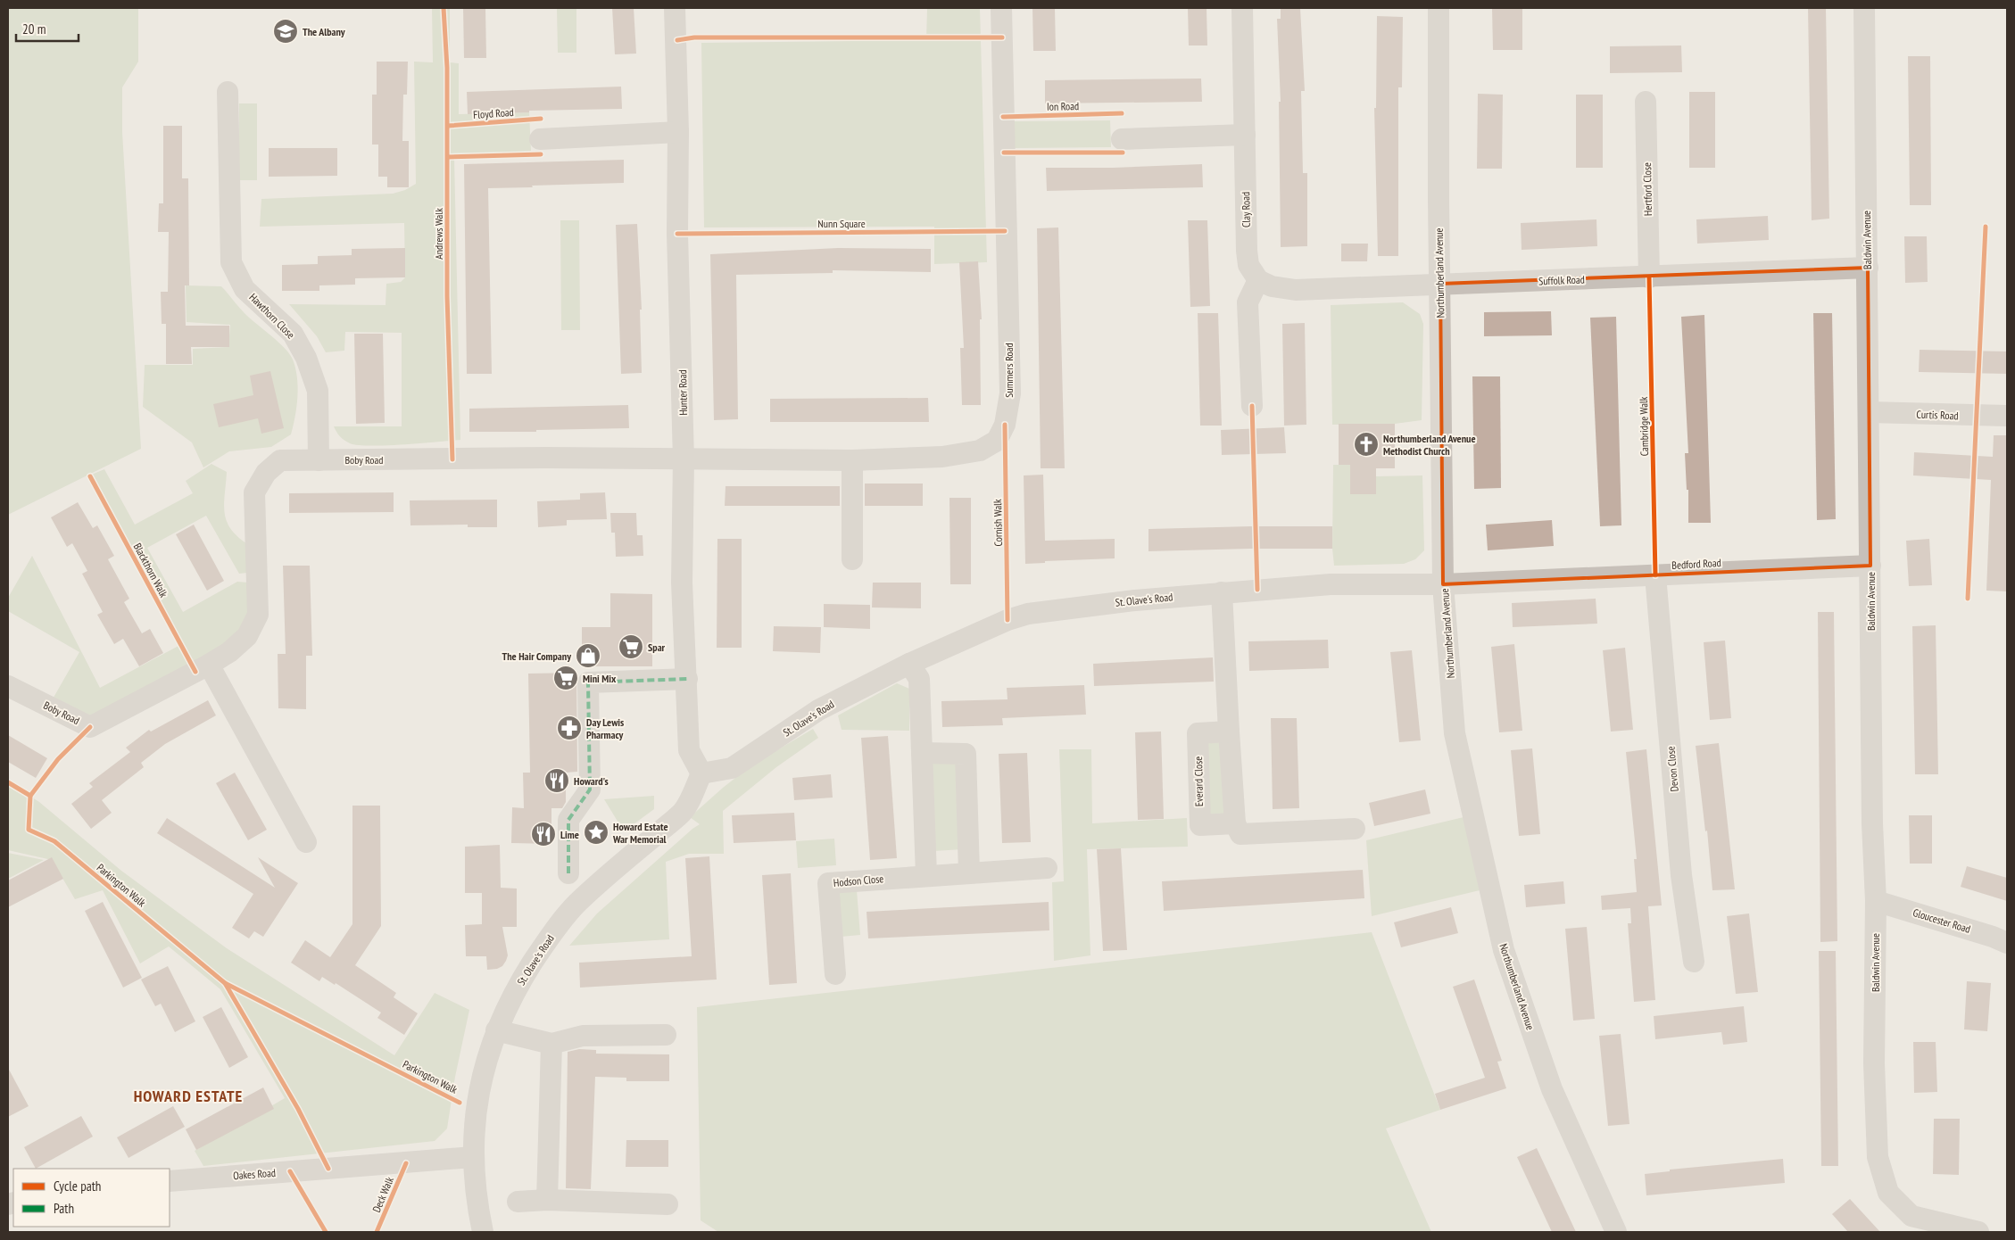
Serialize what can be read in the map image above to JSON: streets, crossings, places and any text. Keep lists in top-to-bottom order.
{
  "streets": {
    "street": [
      "Hertford Close",
      "Clay Road",
      "Baldwin Avenue",
      "Northumberland Avenue",
      "Suffolk Road",
      "Hawthorn Close",
      "Summers Road",
      "Hunter Road",
      "Curtis Road",
      "Boby Road",
      "Bedford Road",
      "St. Olave's Road",
      "Devon Close",
      "Everard Close",
      "Hodson Close",
      "Gloucester Road",
      "Oakes Road"
    ],
    "cycle path": [
      "Ion Road",
      "Floyd Road",
      "Nunn Square",
      "Andrews Walk",
      "Cambridge Walk",
      "Cornish Walk",
      "Blackthorn Walk",
      "Parkington Walk",
      "Deck Walk"
    ]
  },
  "crossings": [
    ["Hertford Close", "Suffolk Road"],
    ["Clay Road", "Suffolk Road"],
    ["Baldwin Avenue", "Suffolk Road"],
    ["Baldwin Avenue", "Curtis Road"],
    ["Baldwin Avenue", "Bedford Road"],
    ["Baldwin Avenue", "Gloucester Road"],
    ["Northumberland Avenue", "Suffolk Road"],
    ["Northumberland Avenue", "Bedford Road"],
    ["Northumberland Avenue", "St. Olave's Road"],
    ["Hawthorn Close", "Boby Road"],
    ["Summers Road", "Hunter Road"],
    ["Summers Road", "Boby Road"],
    ["Hunter Road", "Boby Road"],
    ["Hunter Road", "St. Olave's Road"],
    ["Bedford Road", "St. Olave's Road"],
    ["Bedford Road", "Devon Close"],
    ["St. Olave's Road", "Oakes Road"]
  ],
  "districts": ["HOWARD ESTATE"],
  "places": {
    "school or university": ["The Albany"],
    "church": ["Northumberland Avenue Methodist Church"],
    "supermarket": ["Spar", "Mini Mix"],
    "shop": ["The Hair Company"],
    "pharmacy": ["Day Lewis Pharmacy"],
    "restaurant": ["Howard's", "Lime"],
    "place": ["Howard Estate War Memorial"]
  },
  "legend": ["Cycle path", "Path"],
  "scale_bar": "20 m"
}
